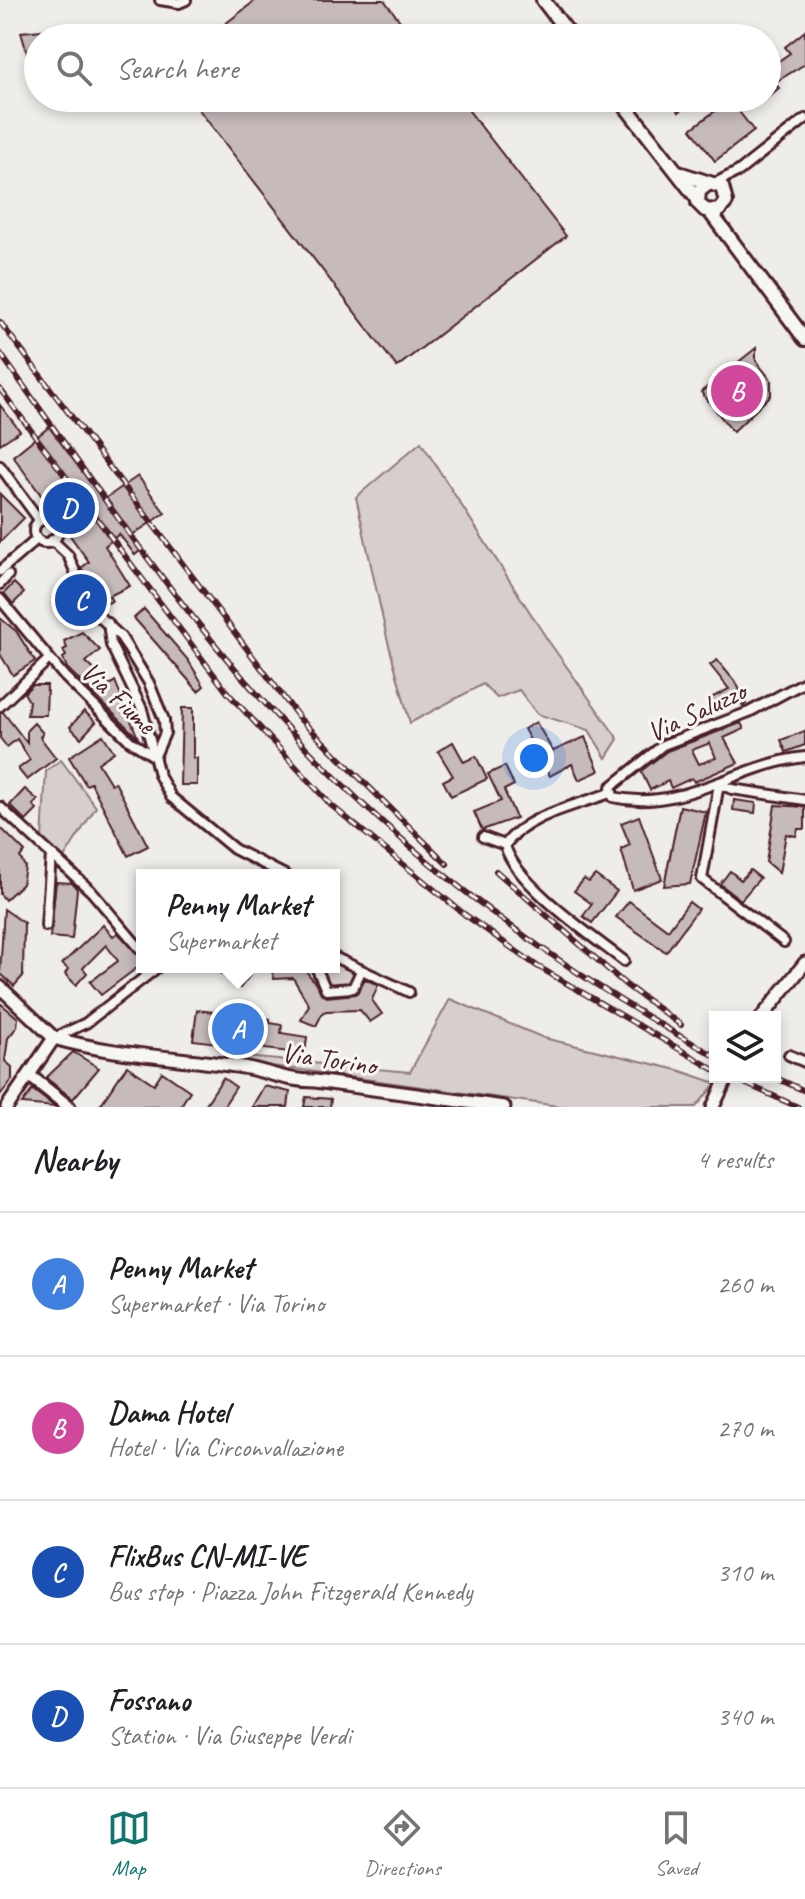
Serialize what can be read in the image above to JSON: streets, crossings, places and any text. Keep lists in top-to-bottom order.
{
  "streets": {
    "street": ["Via Fiume", "Via Saluzzo", "Via Torino"]
  },
  "page": {
    "search": "Search here",
    "pins": [
      "B",
      "D",
      "C",
      "A"
    ],
    "popup": ["Penny Market", "Supermarket"],
    "heading": ["Nearby", "4 results"],
    "list": [
      {
        "mark": "A",
        "name": "Penny Market",
        "note": "Supermarket · Via Torino",
        "value": "260 m"
      },
      {
        "mark": "B",
        "name": "Dama Hotel",
        "note": "Hotel · Via Circonvallazione",
        "value": "270 m"
      },
      {
        "mark": "C",
        "name": "FlixBus CN-MI-VE",
        "note": "Bus stop · Piazza John Fitzgerald Kennedy",
        "value": "310 m"
      },
      {
        "mark": "D",
        "name": "Fossano",
        "note": "Station · Via Giuseppe Verdi",
        "value": "340 m"
      }
    ],
    "nav": ["Map", "Directions", "Saved"]
  }
}
